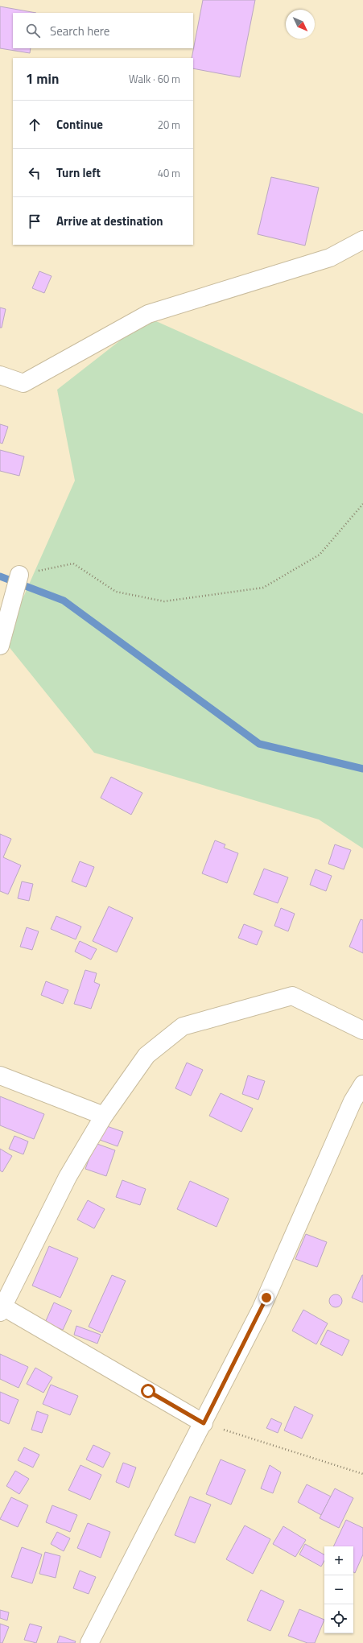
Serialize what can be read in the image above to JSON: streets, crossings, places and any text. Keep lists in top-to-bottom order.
{
  "north": "bottom right",
  "page": {
    "search": "Search here",
    "heading": ["1 min", "Walk · 60 m"],
    "list": [
      ["Continue", "20 m"],
      ["Turn left", "40 m"],
      "Arrive at destination"
    ],
    "map_buttons": ["+", "−"]
  }
}
